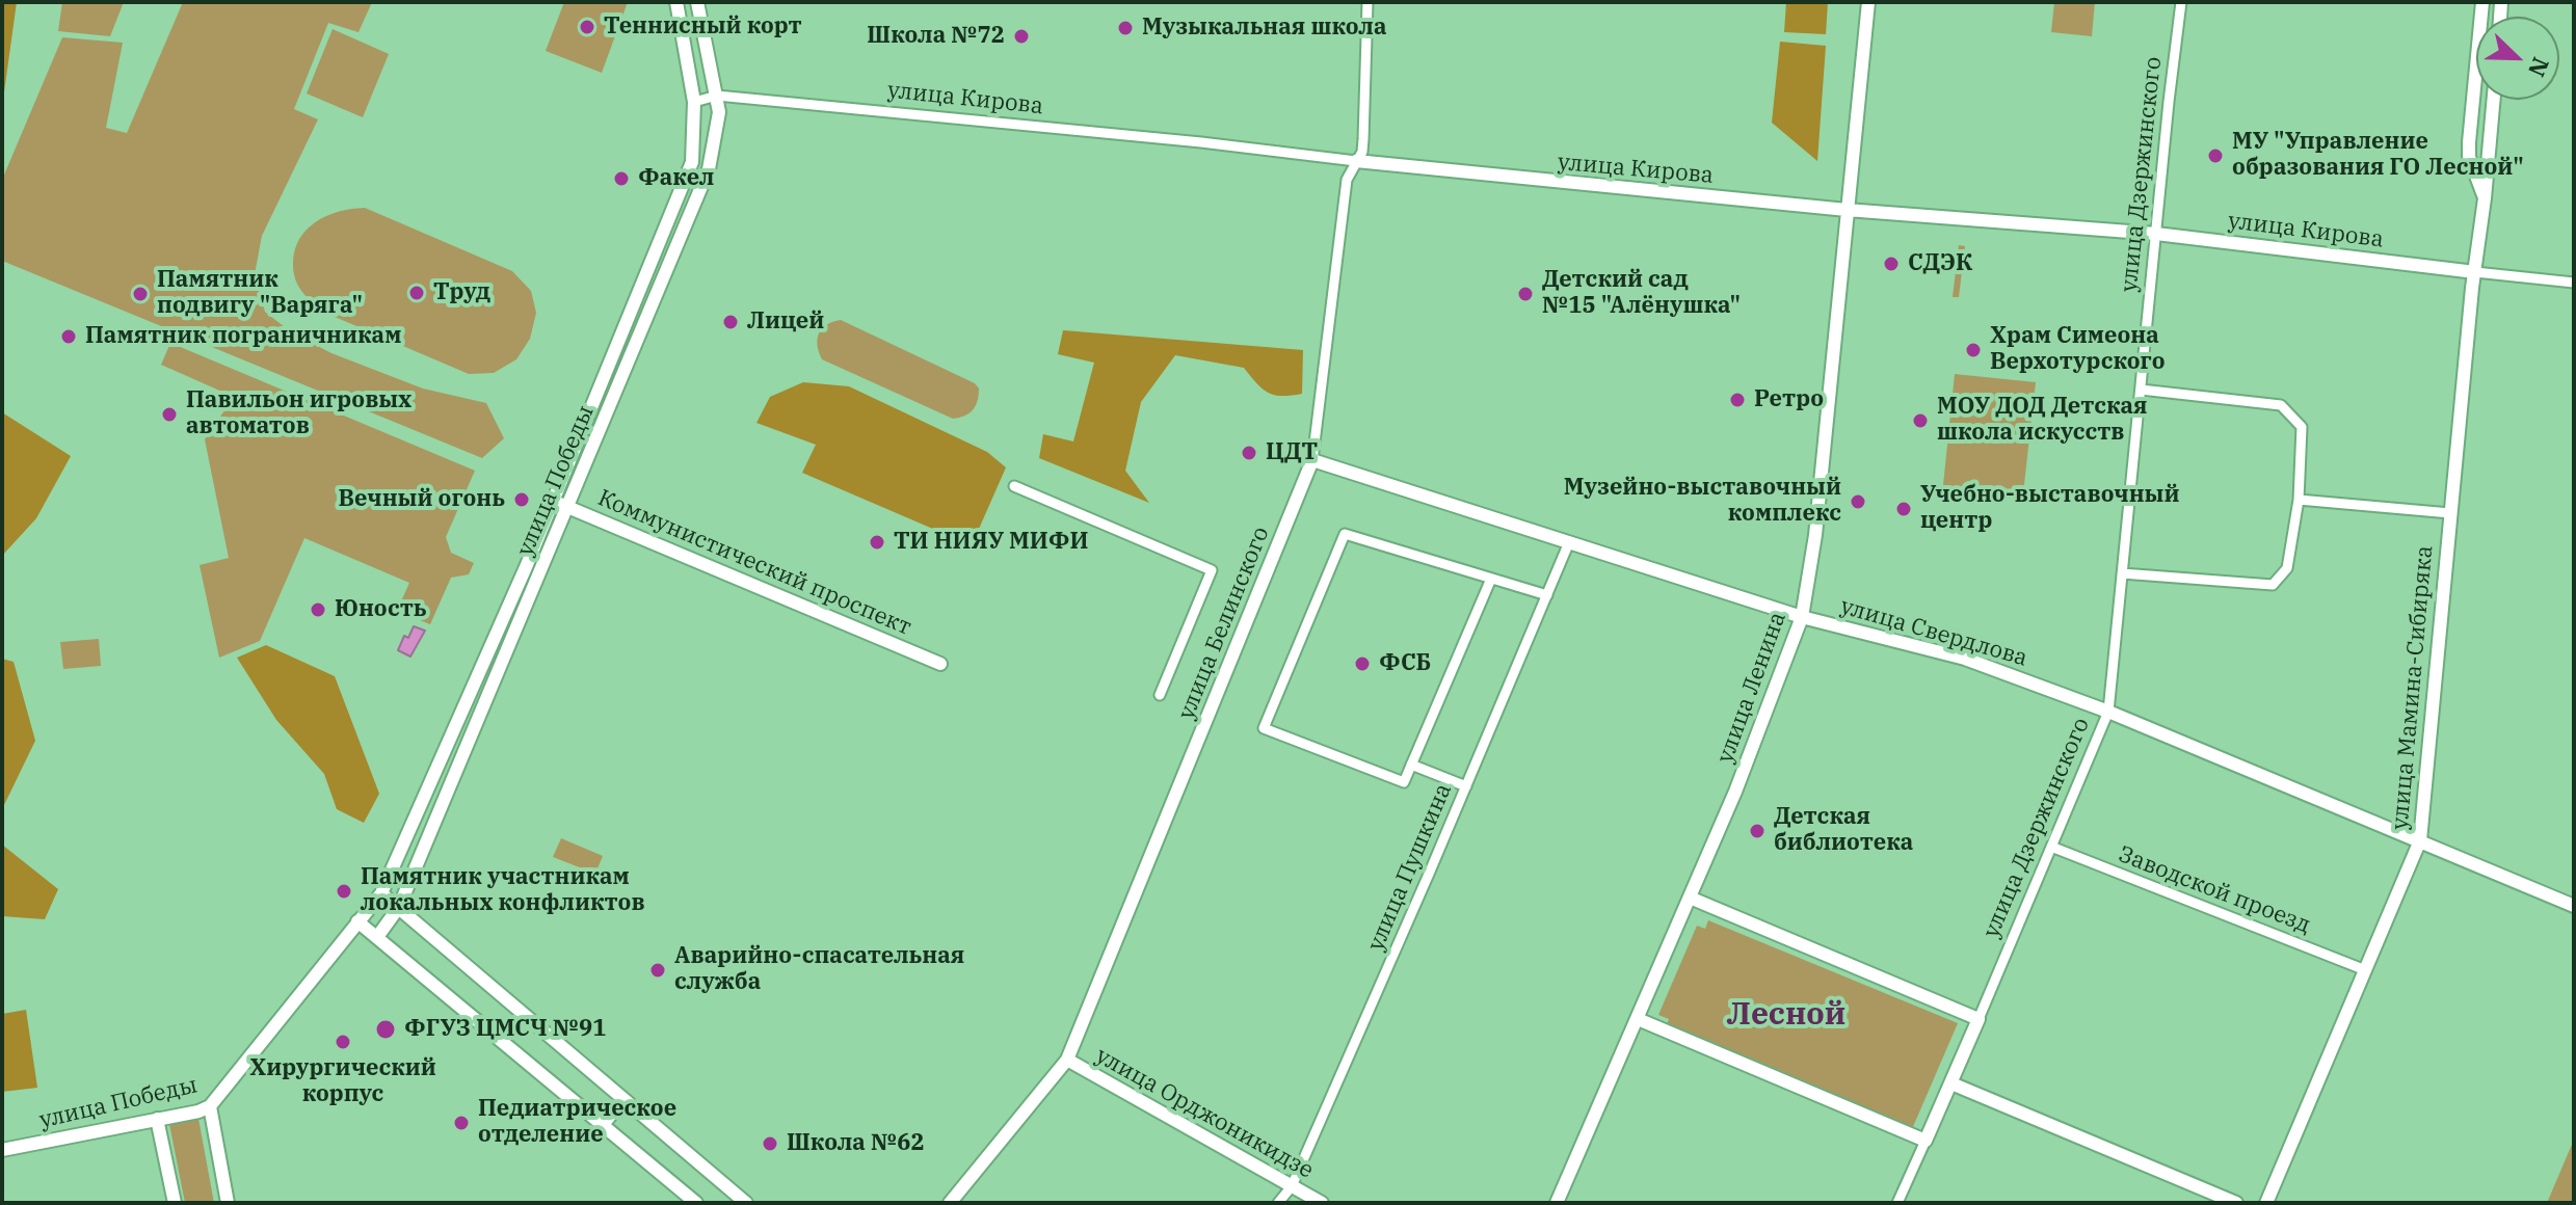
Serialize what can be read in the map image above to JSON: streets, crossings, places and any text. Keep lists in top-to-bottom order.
{
  "streets": {
    "street": [
      "улица Кирова",
      "улица Дзержинского",
      "улица Победы",
      "Коммунистический проспект",
      "улица Белинского",
      "улица Свердлова",
      "улица Ленина",
      "улица Мамина-Сибиряка",
      "улица Пушкина",
      "Заводской проезд",
      "улица Орджоникидзе"
    ]
  },
  "crossings": [
    ["улица Кирова", "улица Дзержинского"],
    ["улица Кирова", "улица Победы"],
    ["улица Кирова", "улица Белинского"],
    ["улица Кирова", "улица Ленина"],
    ["улица Кирова", "улица Мамина-Сибиряка"],
    ["улица Дзержинского", "улица Свердлова"],
    ["улица Дзержинского", "Заводской проезд"],
    ["улица Победы", "Коммунистический проспект"],
    ["улица Белинского", "улица Свердлова"],
    ["улица Белинского", "улица Орджоникидзе"],
    ["улица Свердлова", "улица Ленина"],
    ["улица Свердлова", "улица Мамина-Сибиряка"],
    ["улица Свердлова", "улица Пушкина"],
    ["улица Мамина-Сибиряка", "Заводской проезд"],
    ["улица Пушкина", "улица Орджоникидзе"]
  ],
  "districts": ["Лесной"],
  "places": [
    "Теннисный корт",
    "Музыкальная школа",
    "Школа №72",
    "МУ \"Управление образования ГО Лесной\"",
    "Факел",
    "СДЭК",
    "Труд",
    "Памятник подвигу \"Варяга\"",
    "Детский сад №15 \"Алёнушка\"",
    "Лицей",
    "Памятник пограничникам",
    "Храм Симеона Верхотурского",
    "Ретро",
    "Павильон игровых автоматов",
    "МОУ ДОД Детская школа искусств",
    "ЦДТ",
    "Вечный огонь",
    "Музейно-выставочный комплекс",
    "Учебно-выставочный центр",
    "ТИ НИЯУ МИФИ",
    "Юность",
    "ФСБ",
    "Детская библиотека",
    "Памятник участникам локальных конфликтов",
    "Аварийно-спасательная служба",
    "ФГУЗ ЦМСЧ №91",
    "Хирургический корпус",
    "Педиатрическое отделение",
    "Школа №62"
  ],
  "north": "bottom right"
}
